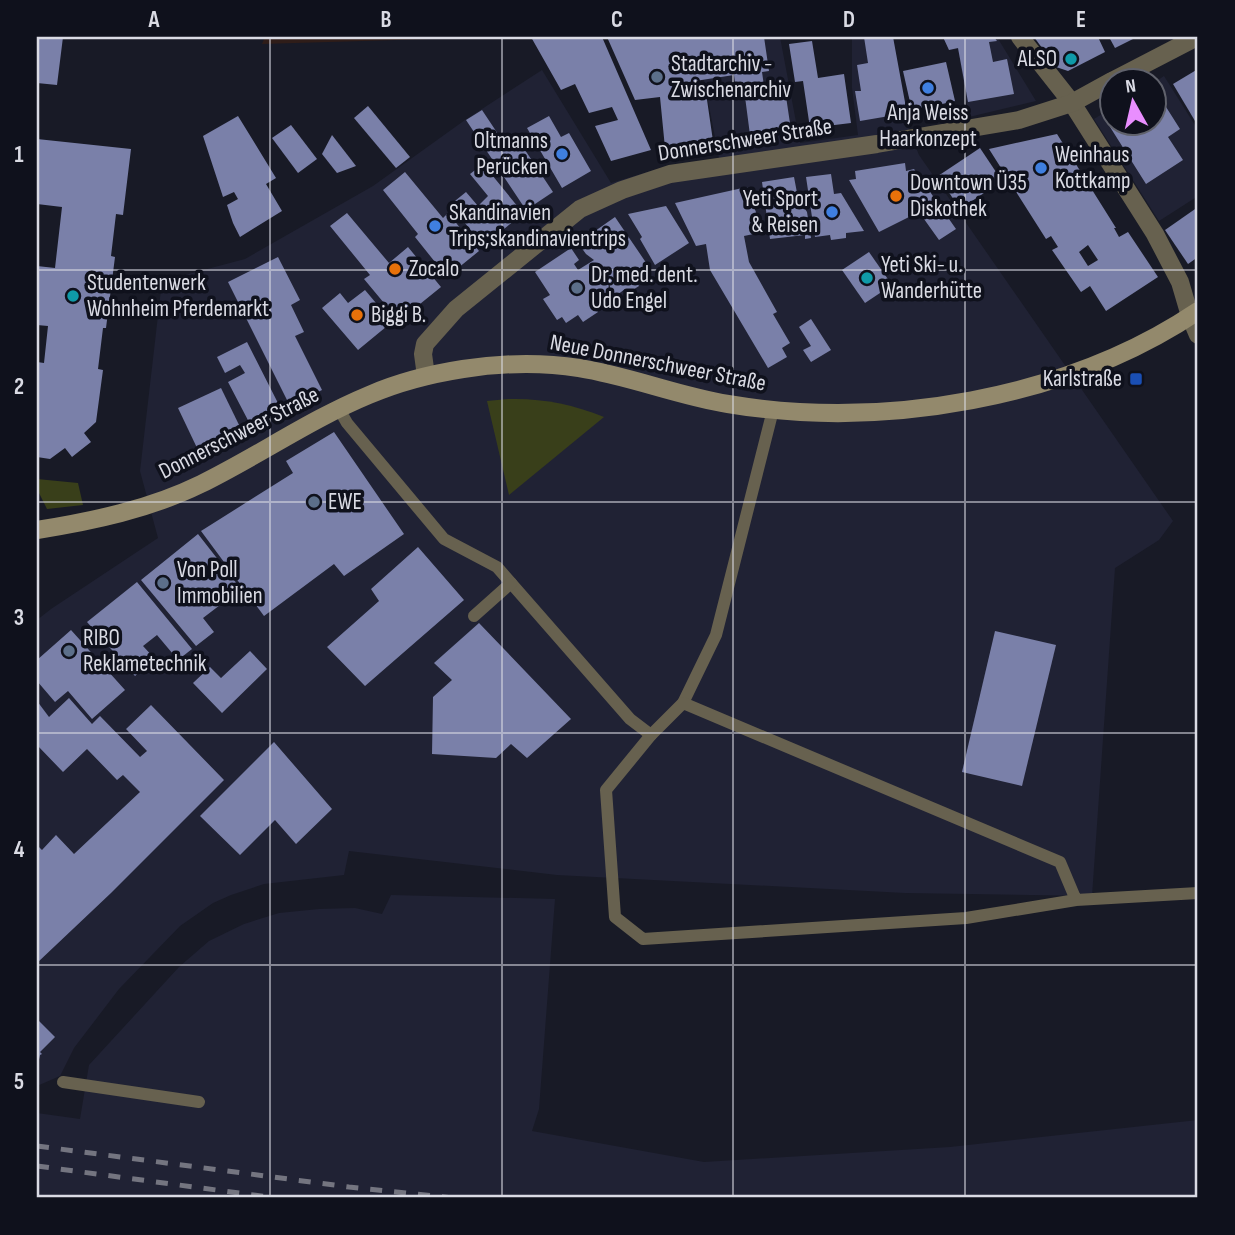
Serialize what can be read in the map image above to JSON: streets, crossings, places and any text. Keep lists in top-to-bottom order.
{
  "streets": {
    "main road": ["Donnerschweer Straße", "Neue Donnerschweer Straße"]
  },
  "crossings": [
    ["Donnerschweer Straße", "Neue Donnerschweer Straße"]
  ],
  "places": {
    "other": [
      "ALSO",
      "Stadtarchiv - Zwischenarchiv",
      "Anja Weiss Haarkonzept",
      "Oltmanns Perücken",
      "Weinhaus Kottkamp",
      "Downtown Ü35 Diskothek",
      "Yeti Sport & Reisen",
      "Skandinavien Trips;skandinavientrips",
      "Zocalo",
      "Yeti Ski- u. Wanderhütte",
      "Dr. med. dent. Udo Engel",
      "Studentenwerk Wohnheim Pferdemarkt",
      "Biggi B.",
      "EWE",
      "Von Poll Immobilien",
      "RIBO Reklametechnik"
    ],
    "transit": ["Karlstraße"]
  },
  "north": "top",
  "grid": {
    "columns": [
      "A",
      "B",
      "C",
      "D",
      "E"
    ],
    "rows": [
      "1",
      "2",
      "3",
      "4",
      "5"
    ]
  }
}
